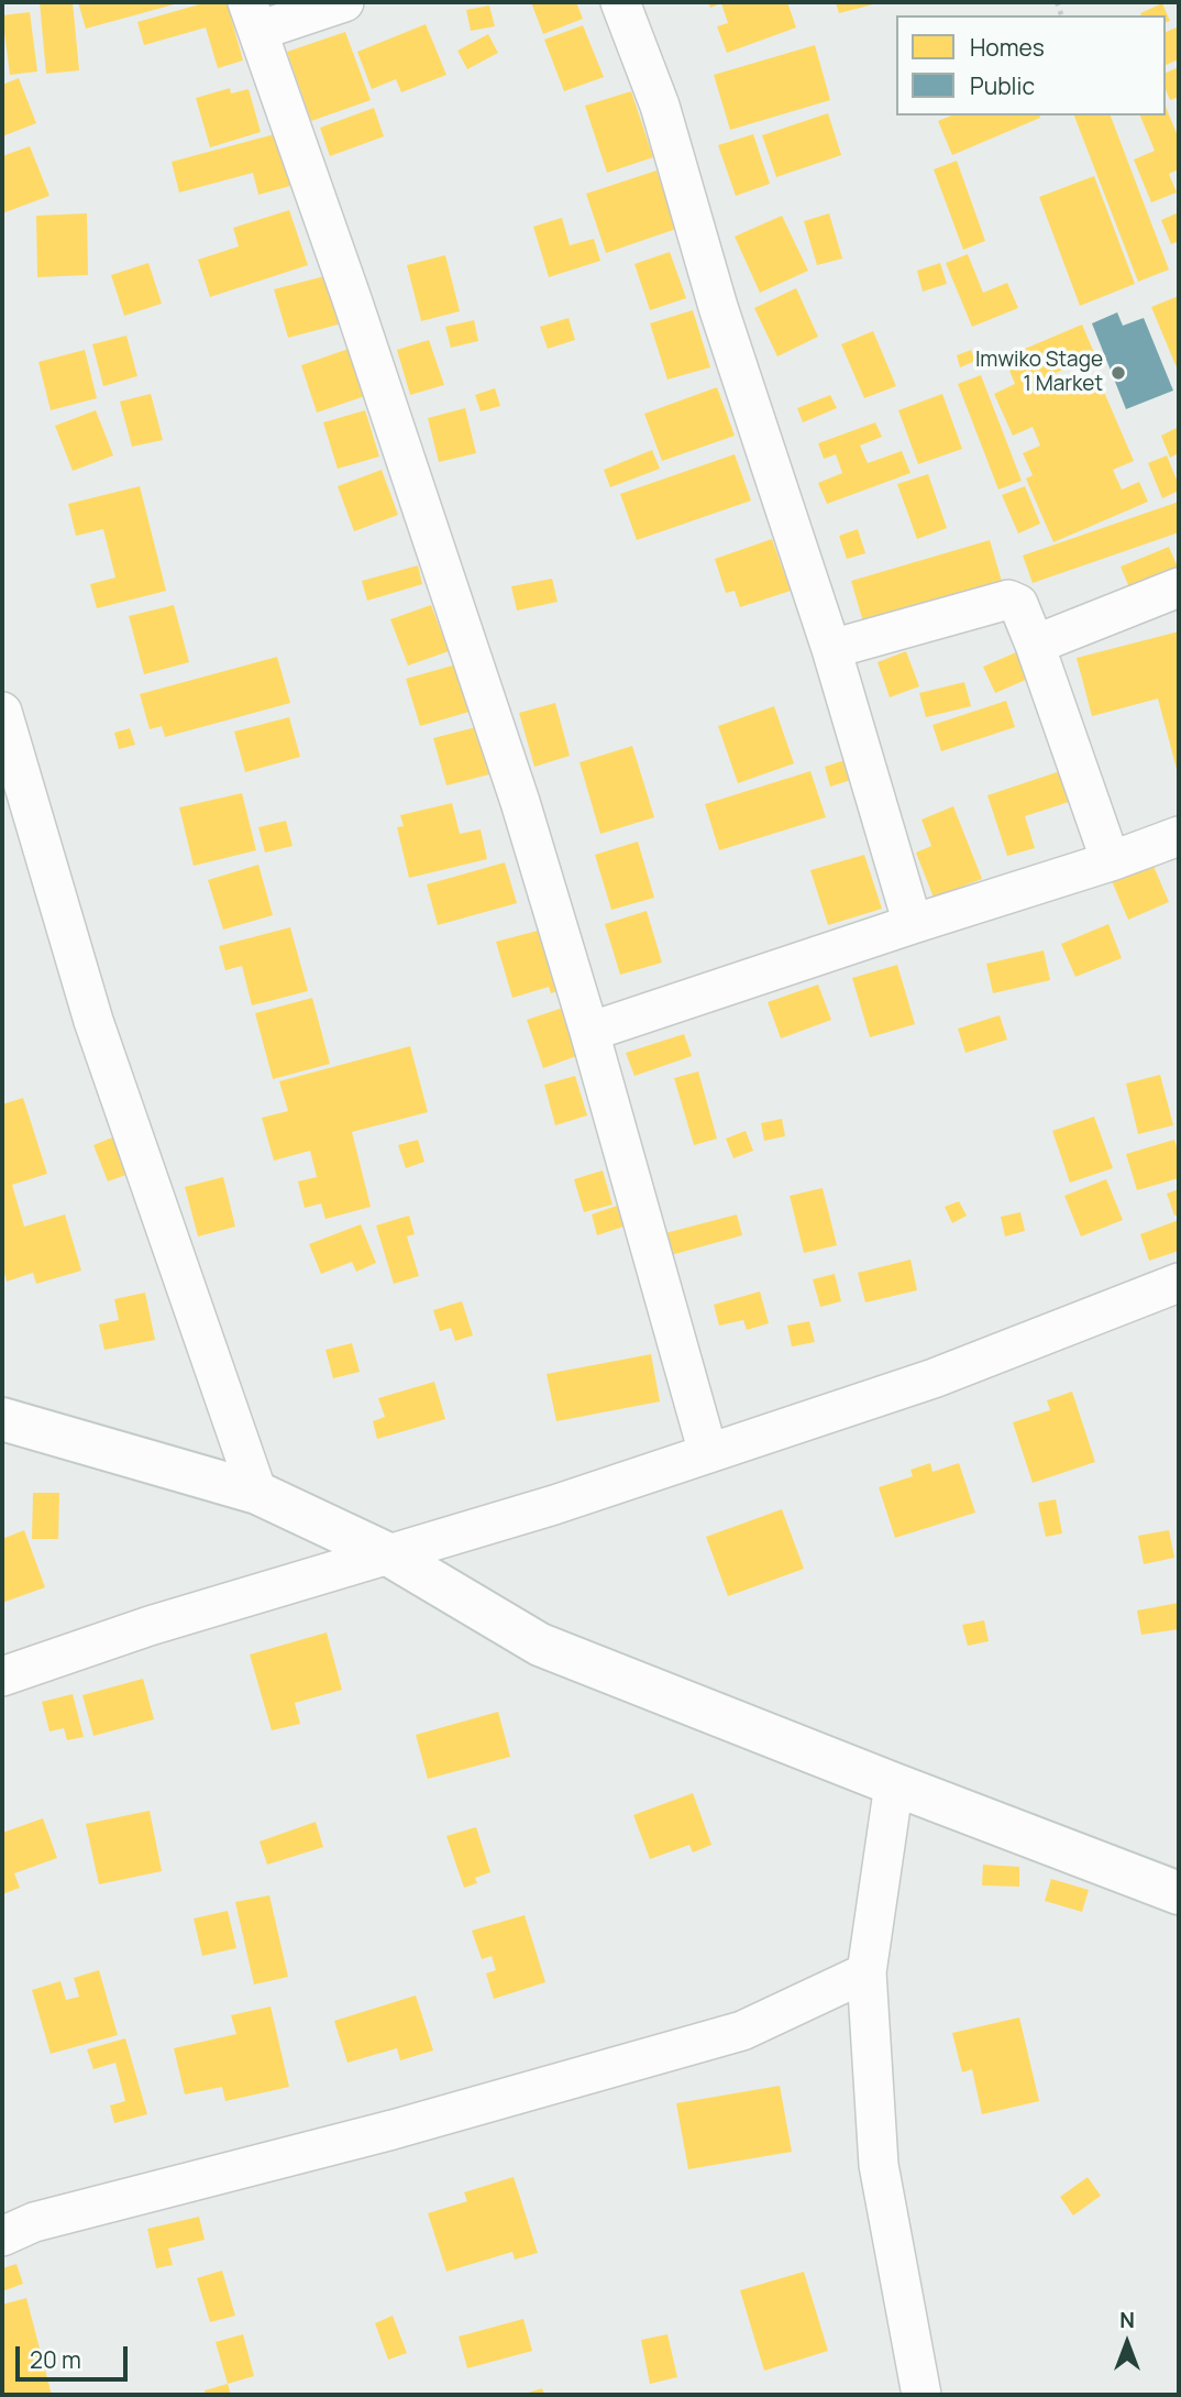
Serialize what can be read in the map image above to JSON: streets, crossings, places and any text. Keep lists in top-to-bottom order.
{
  "places": ["Imwiko Stage 1 Market"],
  "legend": ["Homes", "Public"],
  "scale_bar": "20 m",
  "north": "top"
}
